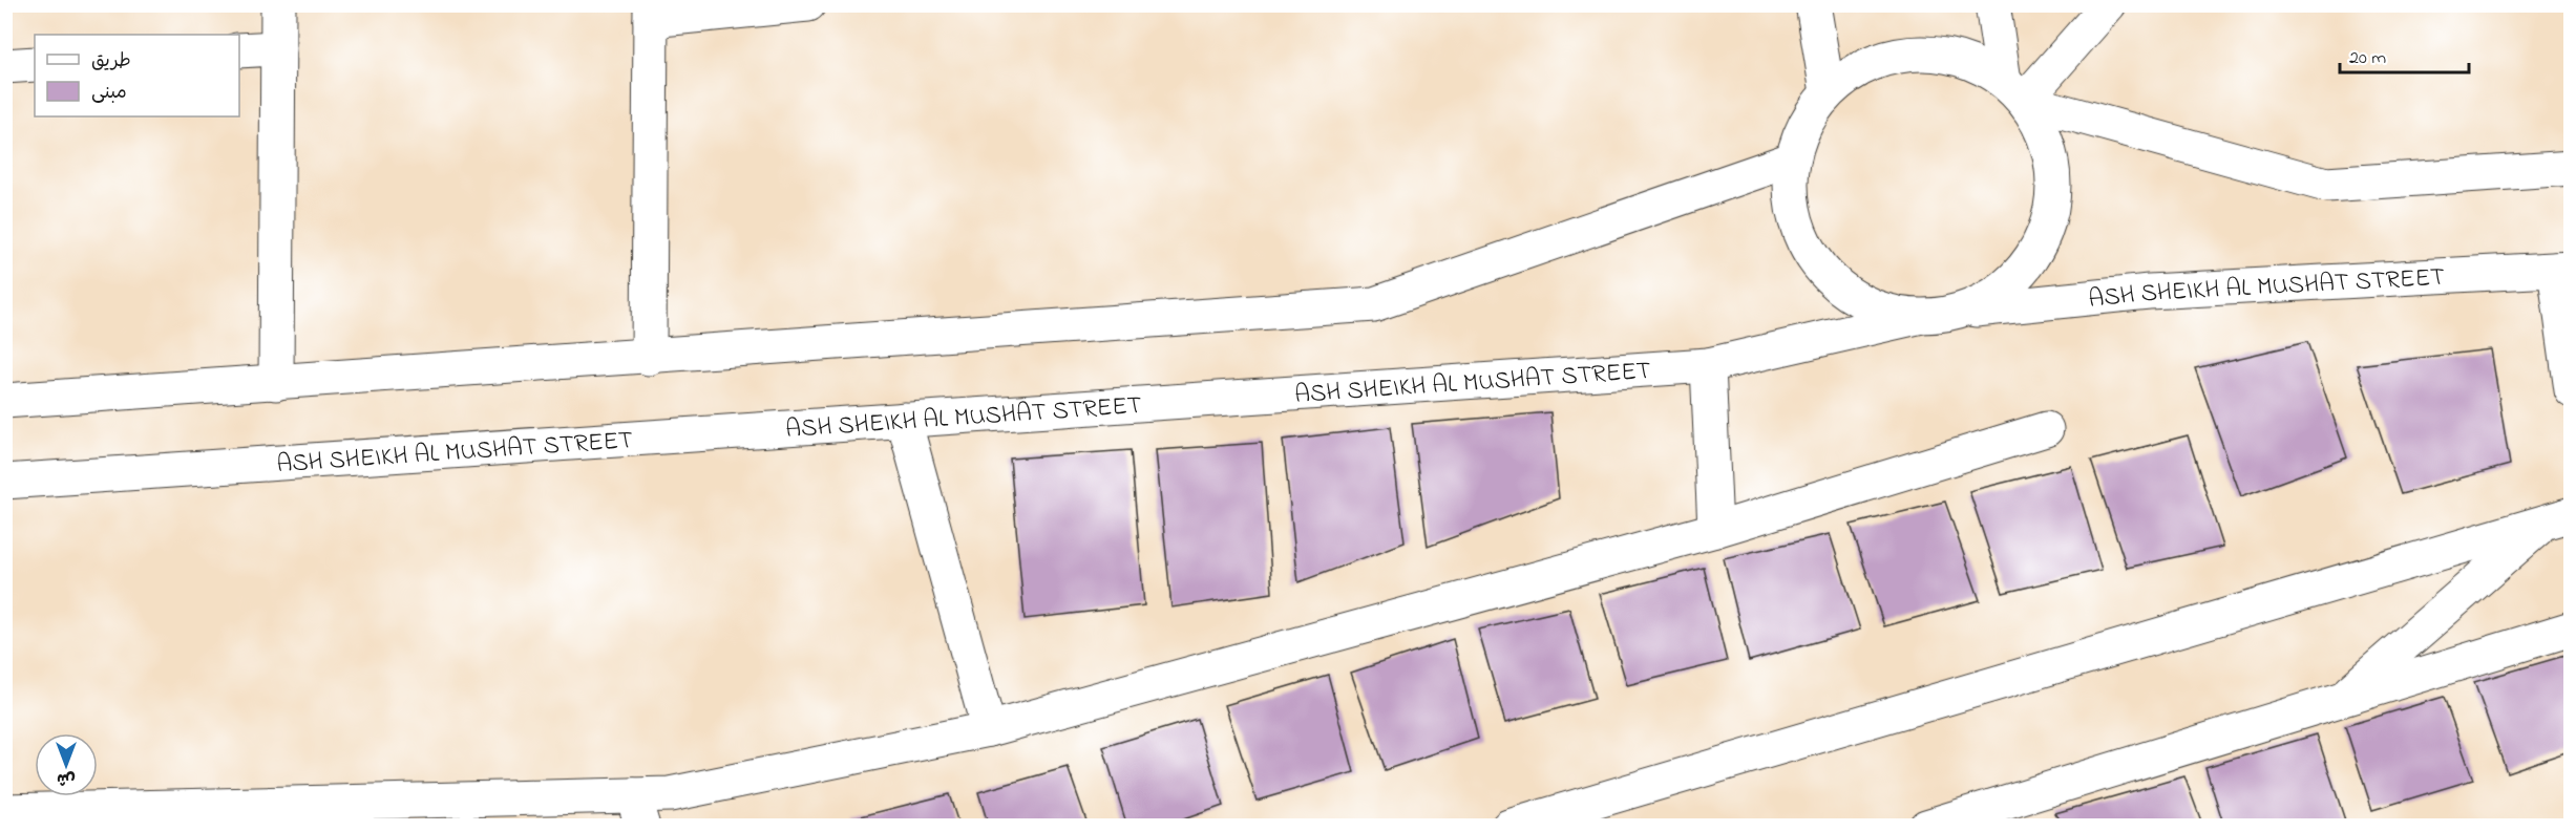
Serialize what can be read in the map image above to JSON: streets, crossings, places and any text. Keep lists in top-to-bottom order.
{
  "streets": {
    "street": ["ASH SHEIKH AL MUSHAT STREET"]
  },
  "legend": ["طريق", "مبنى"],
  "scale_bar": "20 m",
  "north": "bottom"
}
